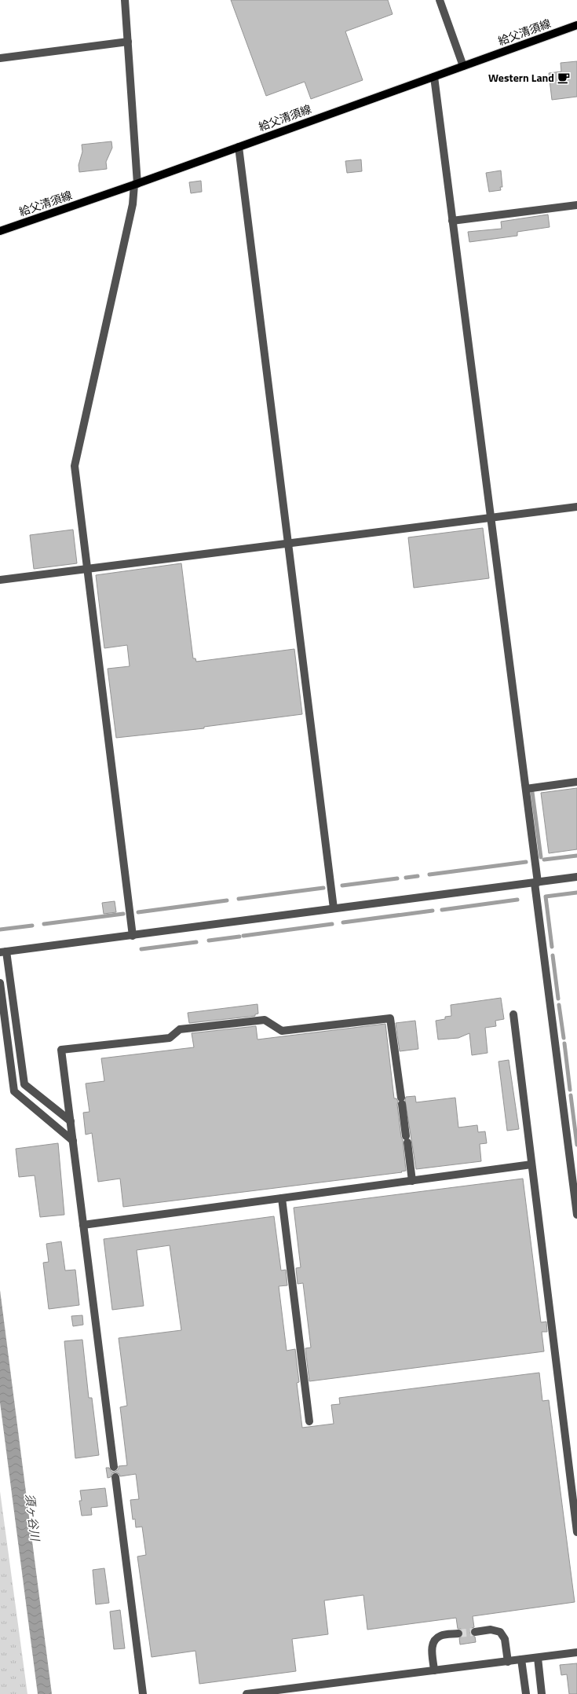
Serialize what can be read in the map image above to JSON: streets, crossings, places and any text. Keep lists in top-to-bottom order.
{
  "streets": {
    "main road": ["給父清須線"]
  },
  "water": ["須ヶ谷川"],
  "places": {
    "cafe": ["Western Land"]
  }
}
